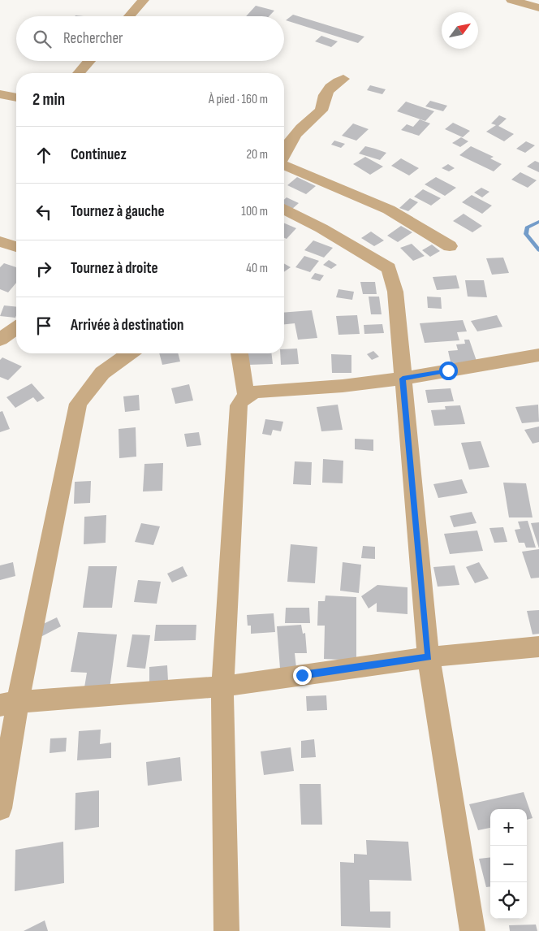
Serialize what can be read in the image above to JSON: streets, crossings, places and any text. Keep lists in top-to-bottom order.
{
  "north": "top right",
  "page": {
    "search": "Rechercher",
    "heading": ["2 min", "À pied · 160 m"],
    "list": [
      ["Continuez", "20 m"],
      ["Tournez à gauche", "100 m"],
      ["Tournez à droite", "40 m"],
      "Arrivée à destination"
    ],
    "map_buttons": ["+", "−"]
  }
}
